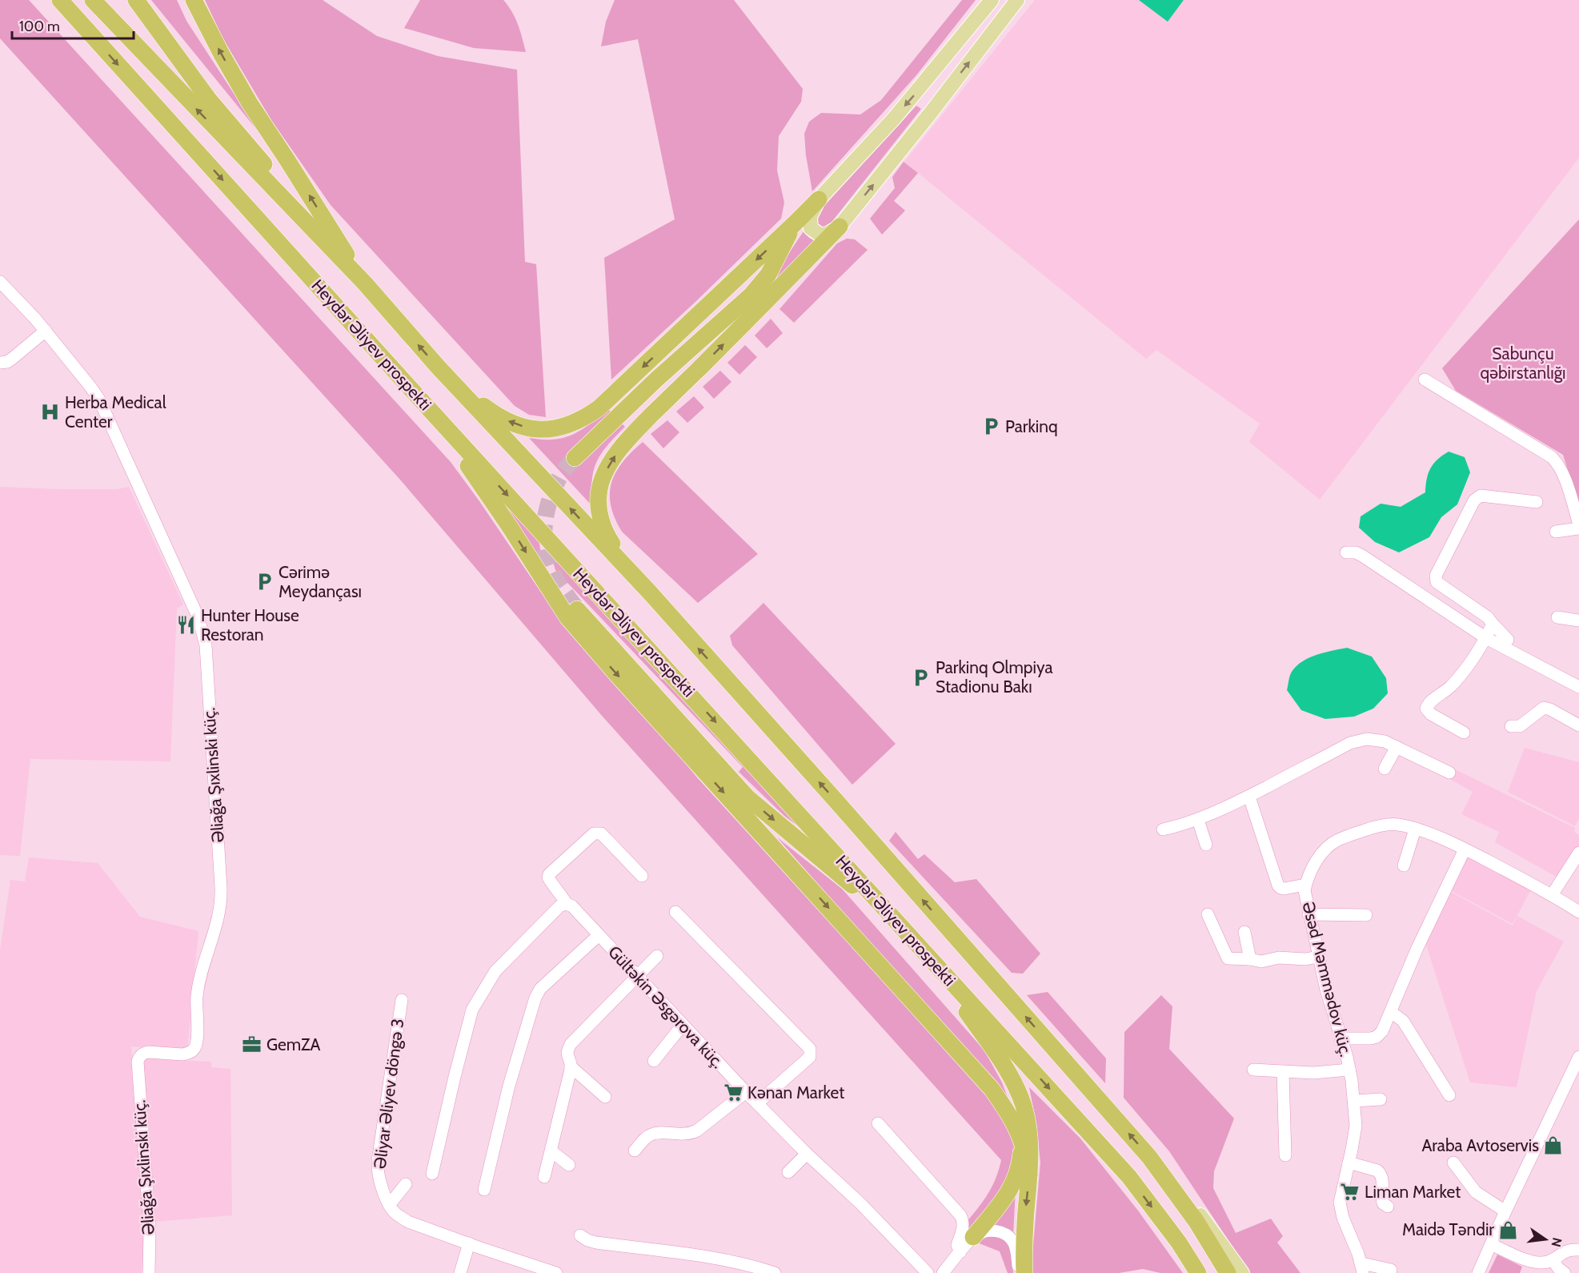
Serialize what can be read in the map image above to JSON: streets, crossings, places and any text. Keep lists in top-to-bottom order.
{
  "streets": {
    "highway": ["Heydər Əliyev prospekti"],
    "street": [
      "Əliağa Şıxlinski küç.",
      "Əsəd Məmmədov küç.",
      "Gültəkin Əsgərova küç.",
      "Əliyar Əliyev döngə 3"
    ]
  },
  "parks": ["Sabunçu qəbirstanlığı"],
  "places": {
    "hospital": ["Herba Medical Center"],
    "parking": ["Parkinq", "Cərimə Meydançası", "Parkinq Olmpiya Stadionu Bakı"],
    "restaurant": ["Hunter House Restoran"],
    "office": ["GemZA"],
    "supermarket": ["Kənan Market", "Liman Market"],
    "shop": ["Araba Avtoservis", "Maidə Təndir"]
  },
  "scale_bar": "100 m",
  "north": "right"
}
